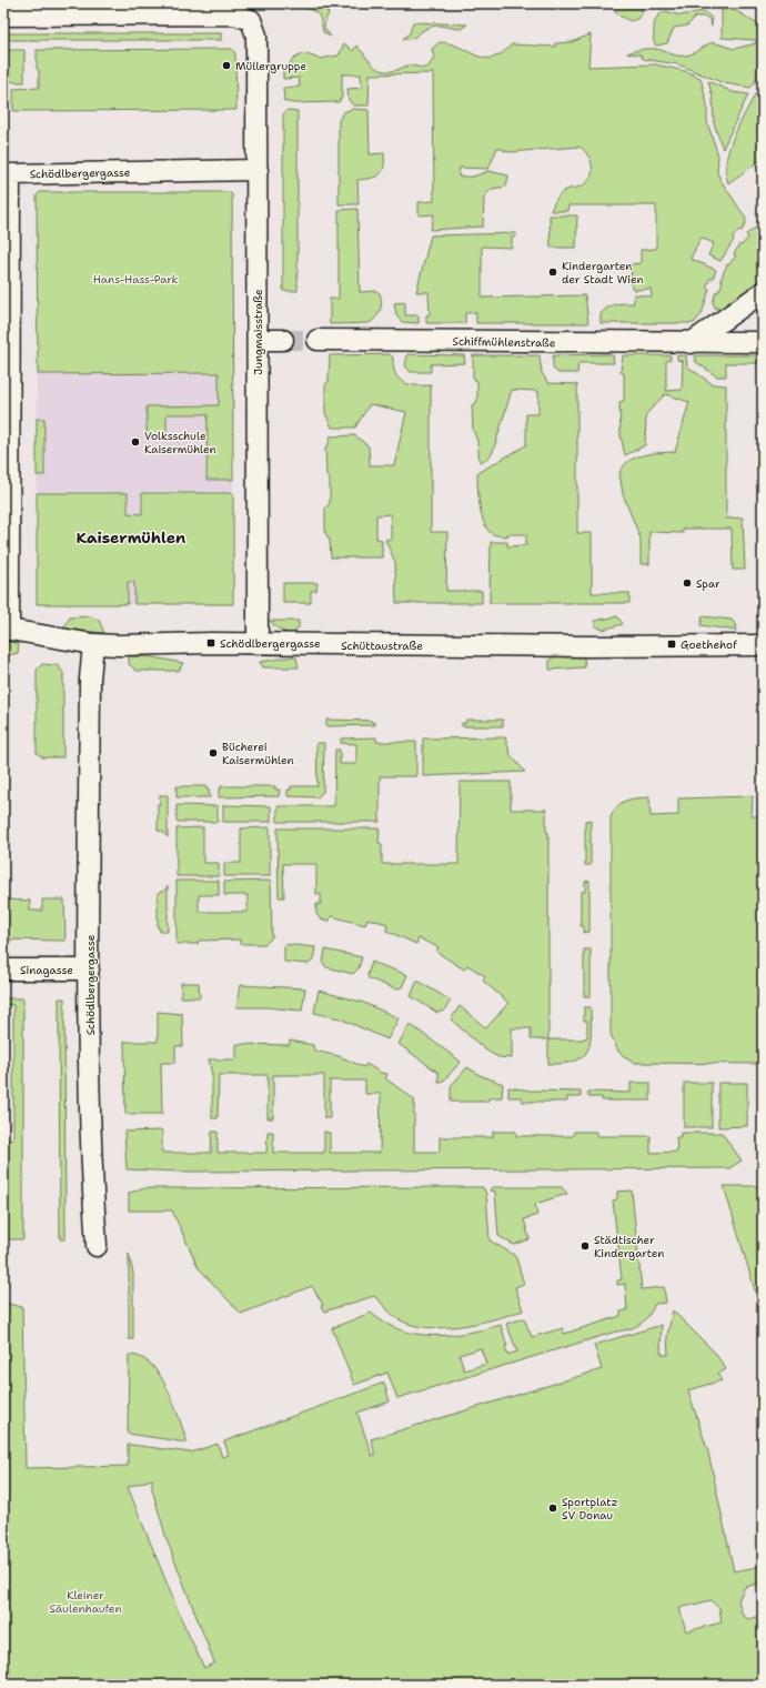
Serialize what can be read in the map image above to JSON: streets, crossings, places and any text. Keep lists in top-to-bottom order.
{
  "streets": {
    "street": [
      "Schödlbergergasse",
      "Jungmaisstraße",
      "Schiffmühlenstraße",
      "Schüttaustraße",
      "Sinagasse"
    ]
  },
  "crossings": [
    ["Schödlbergergasse", "Jungmaisstraße"],
    ["Schödlbergergasse", "Schüttaustraße"],
    ["Schödlbergergasse", "Sinagasse"],
    ["Jungmaisstraße", "Schüttaustraße"]
  ],
  "districts": ["Kaisermühlen"],
  "parks": ["Hans-Hass-Park", "Kleiner Säulenhaufen"],
  "places": {
    "other": [
      "Müllergruppe",
      "Kindergarten der Stadt Wien",
      "Volksschule Kaisermühlen",
      "Spar",
      "Bücherei Kaisermühlen",
      "Städtischer Kindergarten",
      "Sportplatz SV Donau"
    ],
    "transit": ["Schödlbergergasse", "Goethehof"]
  }
}
